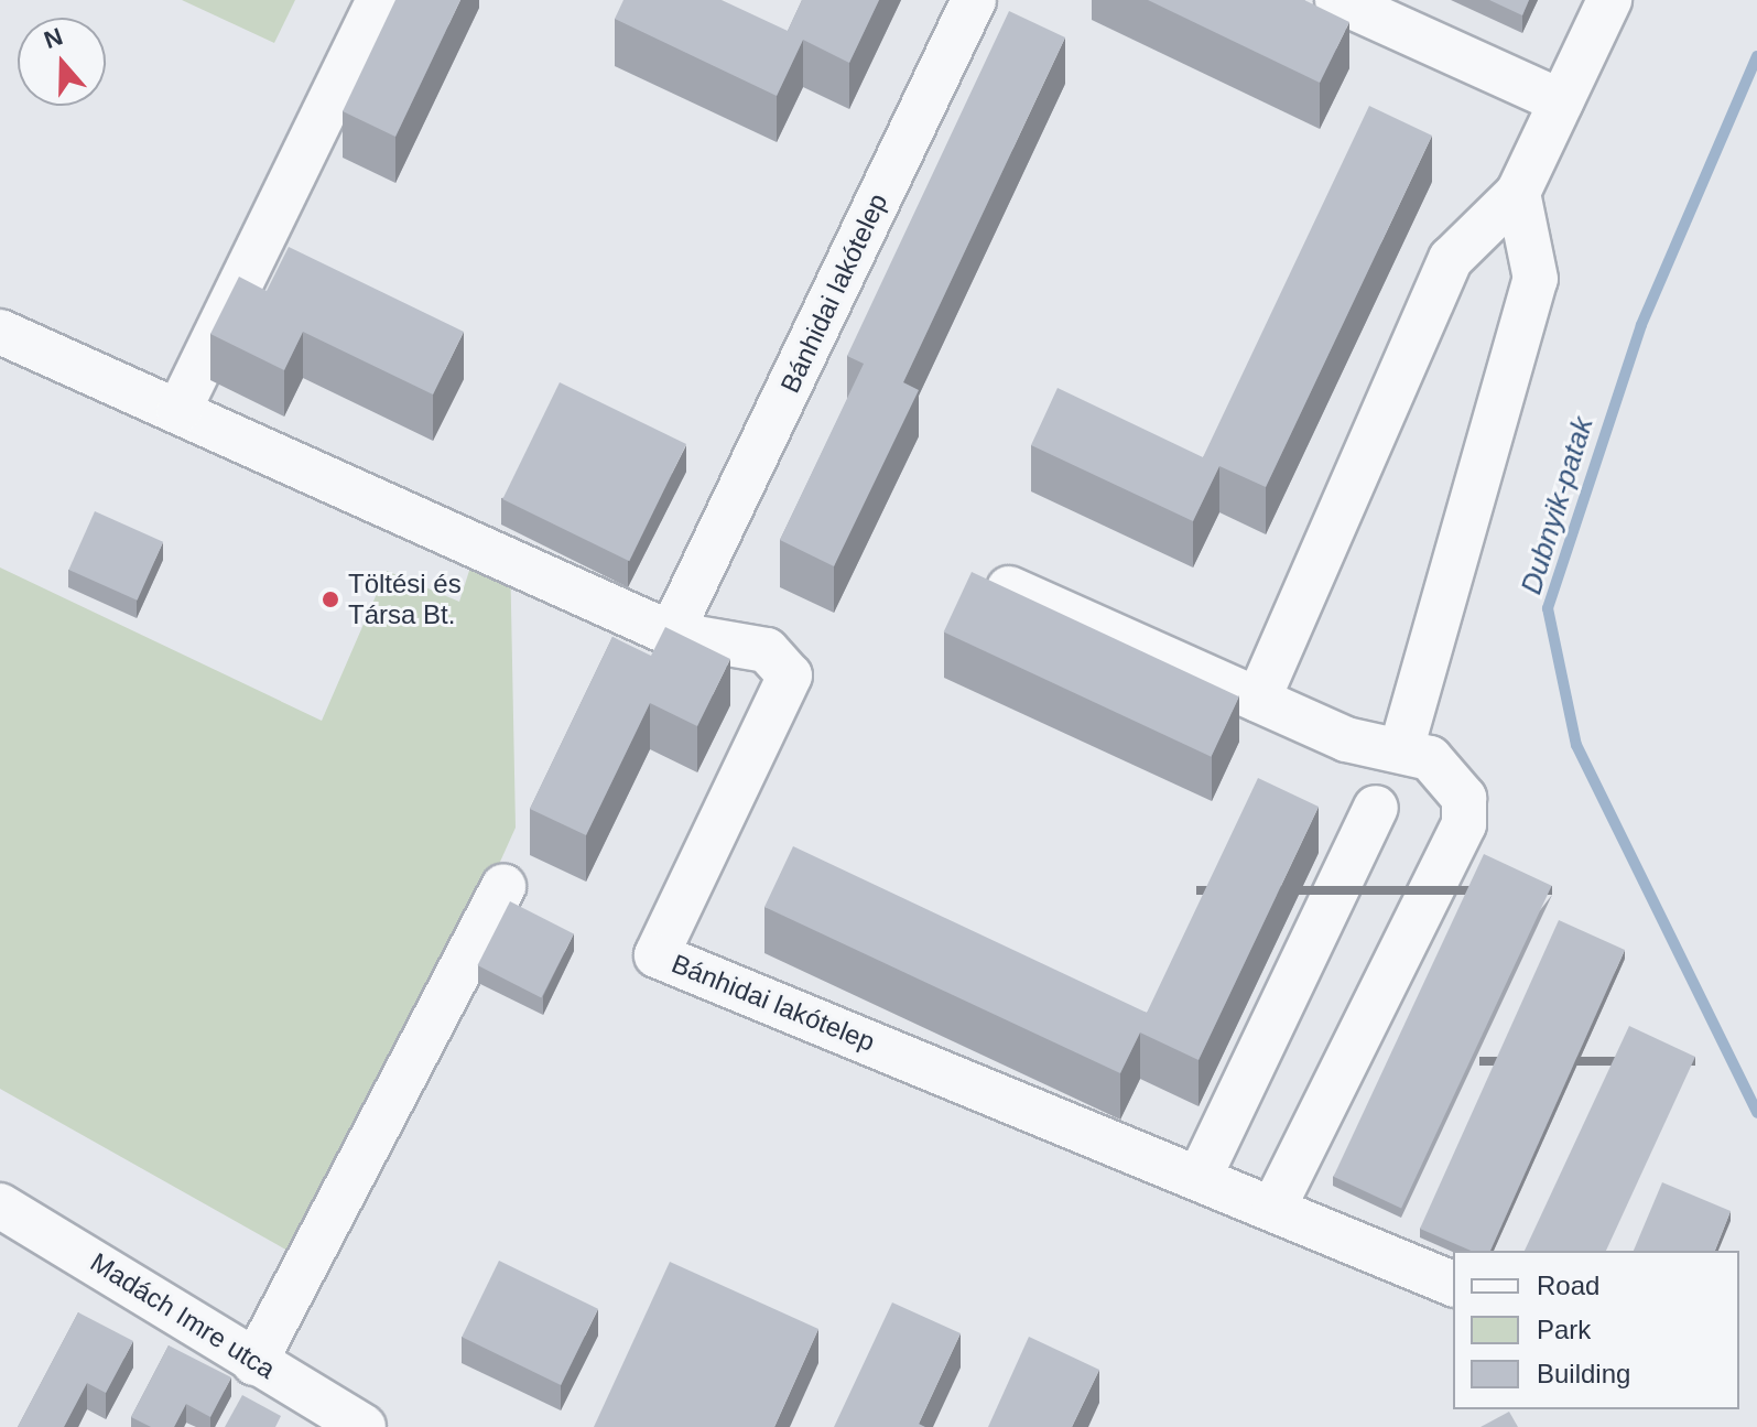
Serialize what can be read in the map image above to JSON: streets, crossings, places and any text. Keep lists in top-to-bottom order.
{
  "streets": {
    "street": ["Bánhidai lakótelep", "Madách Imre utca"]
  },
  "water": ["Dubnyik-patak"],
  "places": ["Töltési és Társa Bt."],
  "legend": ["Road", "Park", "Building"],
  "north": "top"
}
